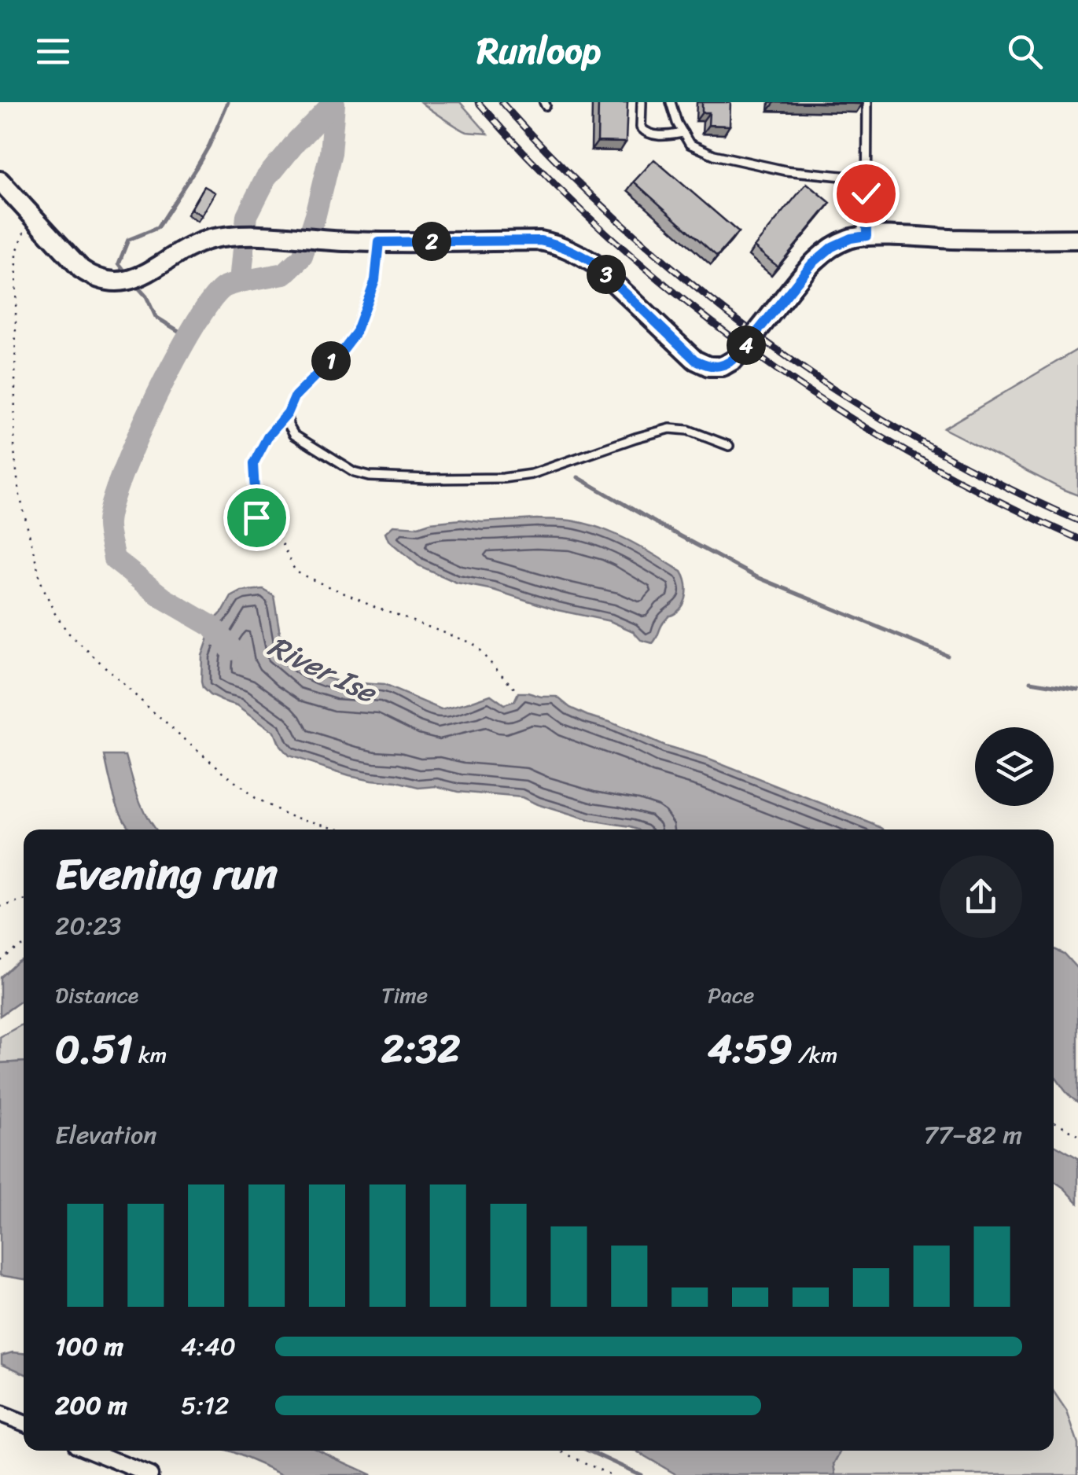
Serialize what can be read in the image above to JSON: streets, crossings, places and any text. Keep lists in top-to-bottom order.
{
  "water": ["River Ise"],
  "page": {
    "header": "Runloop",
    "pins": [
      "2",
      "3",
      "4",
      "1"
    ],
    "heading": ["Evening run", "20:23"],
    "stats": [
      ["Distance", "0.51 km"],
      ["Time", "2:32"],
      ["Pace", "4:59 /km"]
    ],
    "chart": ["Elevation", "77–82 m"],
    "list": [
      {
        "name": "100 m",
        "note": "4:40"
      },
      {
        "name": "200 m",
        "note": "5:12"
      }
    ]
  }
}
